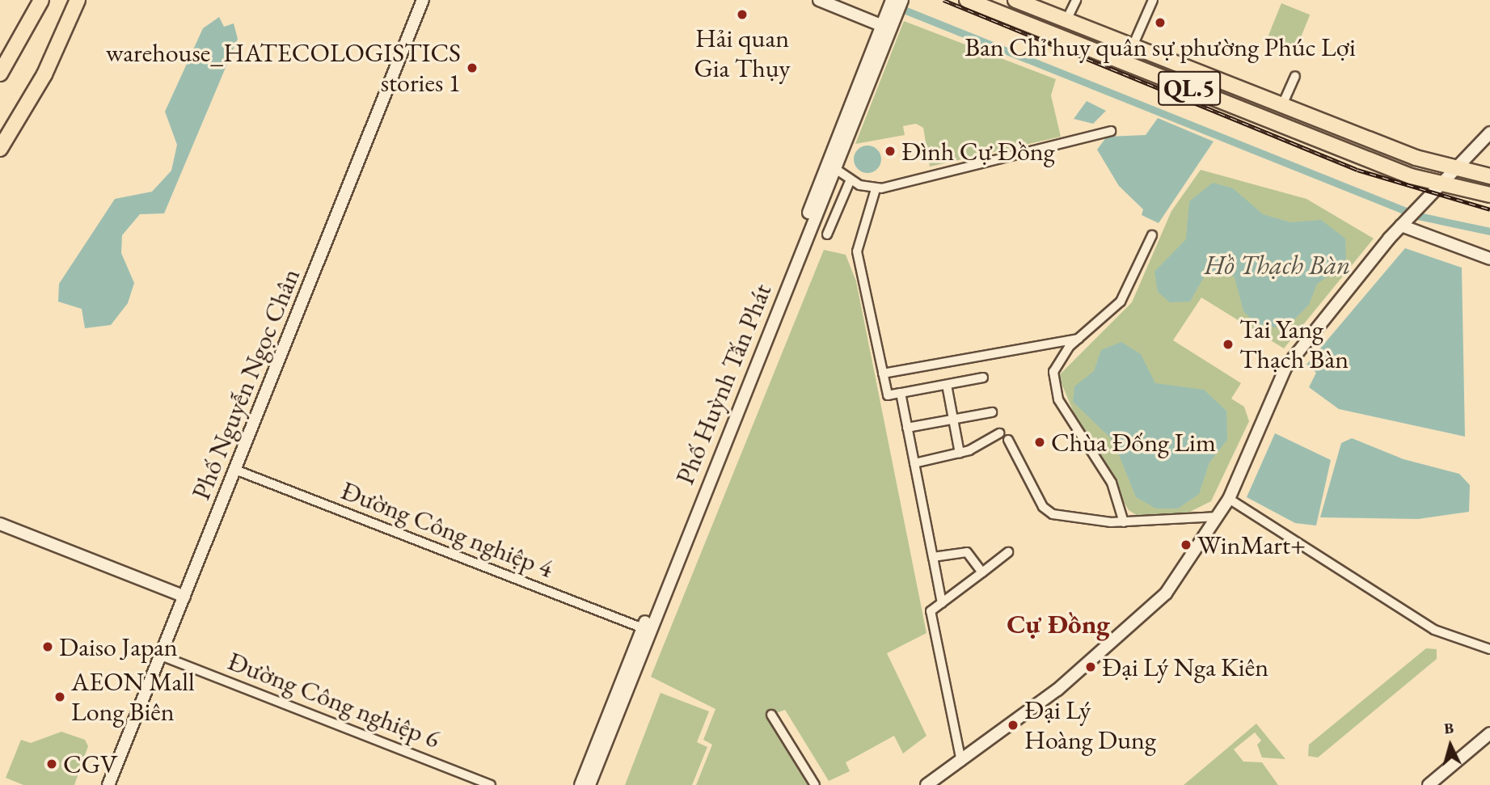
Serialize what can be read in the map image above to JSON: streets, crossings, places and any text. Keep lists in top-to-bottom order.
{
  "streets": {
    "highway": ["QL.5"],
    "street": [
      "Phố Nguyễn Ngọc Chân",
      "Phố Huỳnh Tấn Phát",
      "Đường Công nghiệp 4",
      "Đường Công nghiệp 6"
    ]
  },
  "crossings": [
    ["Phố Nguyễn Ngọc Chân", "Đường Công nghiệp 4"],
    ["Phố Nguyễn Ngọc Chân", "Đường Công nghiệp 6"],
    ["Phố Huỳnh Tấn Phát", "Đường Công nghiệp 4"]
  ],
  "districts": ["Cự Đồng"],
  "water": ["Hồ Thạch Bàn"],
  "places": [
    "Hải quan Gia Thụy",
    "Ban Chỉ huy quân sự phường Phúc Lợi",
    "warehouse_HATECOLOGISTICS stories 1",
    "Đình Cự Đồng",
    "Tai Yang Thạch Bàn",
    "Chùa Đống Lim",
    "WinMart+",
    "Daiso Japan",
    "Đại Lý Nga Kiên",
    "AEON Mall Long Biên",
    "Đại Lý Hoàng Dung",
    "CGV"
  ],
  "north": "top"
}
